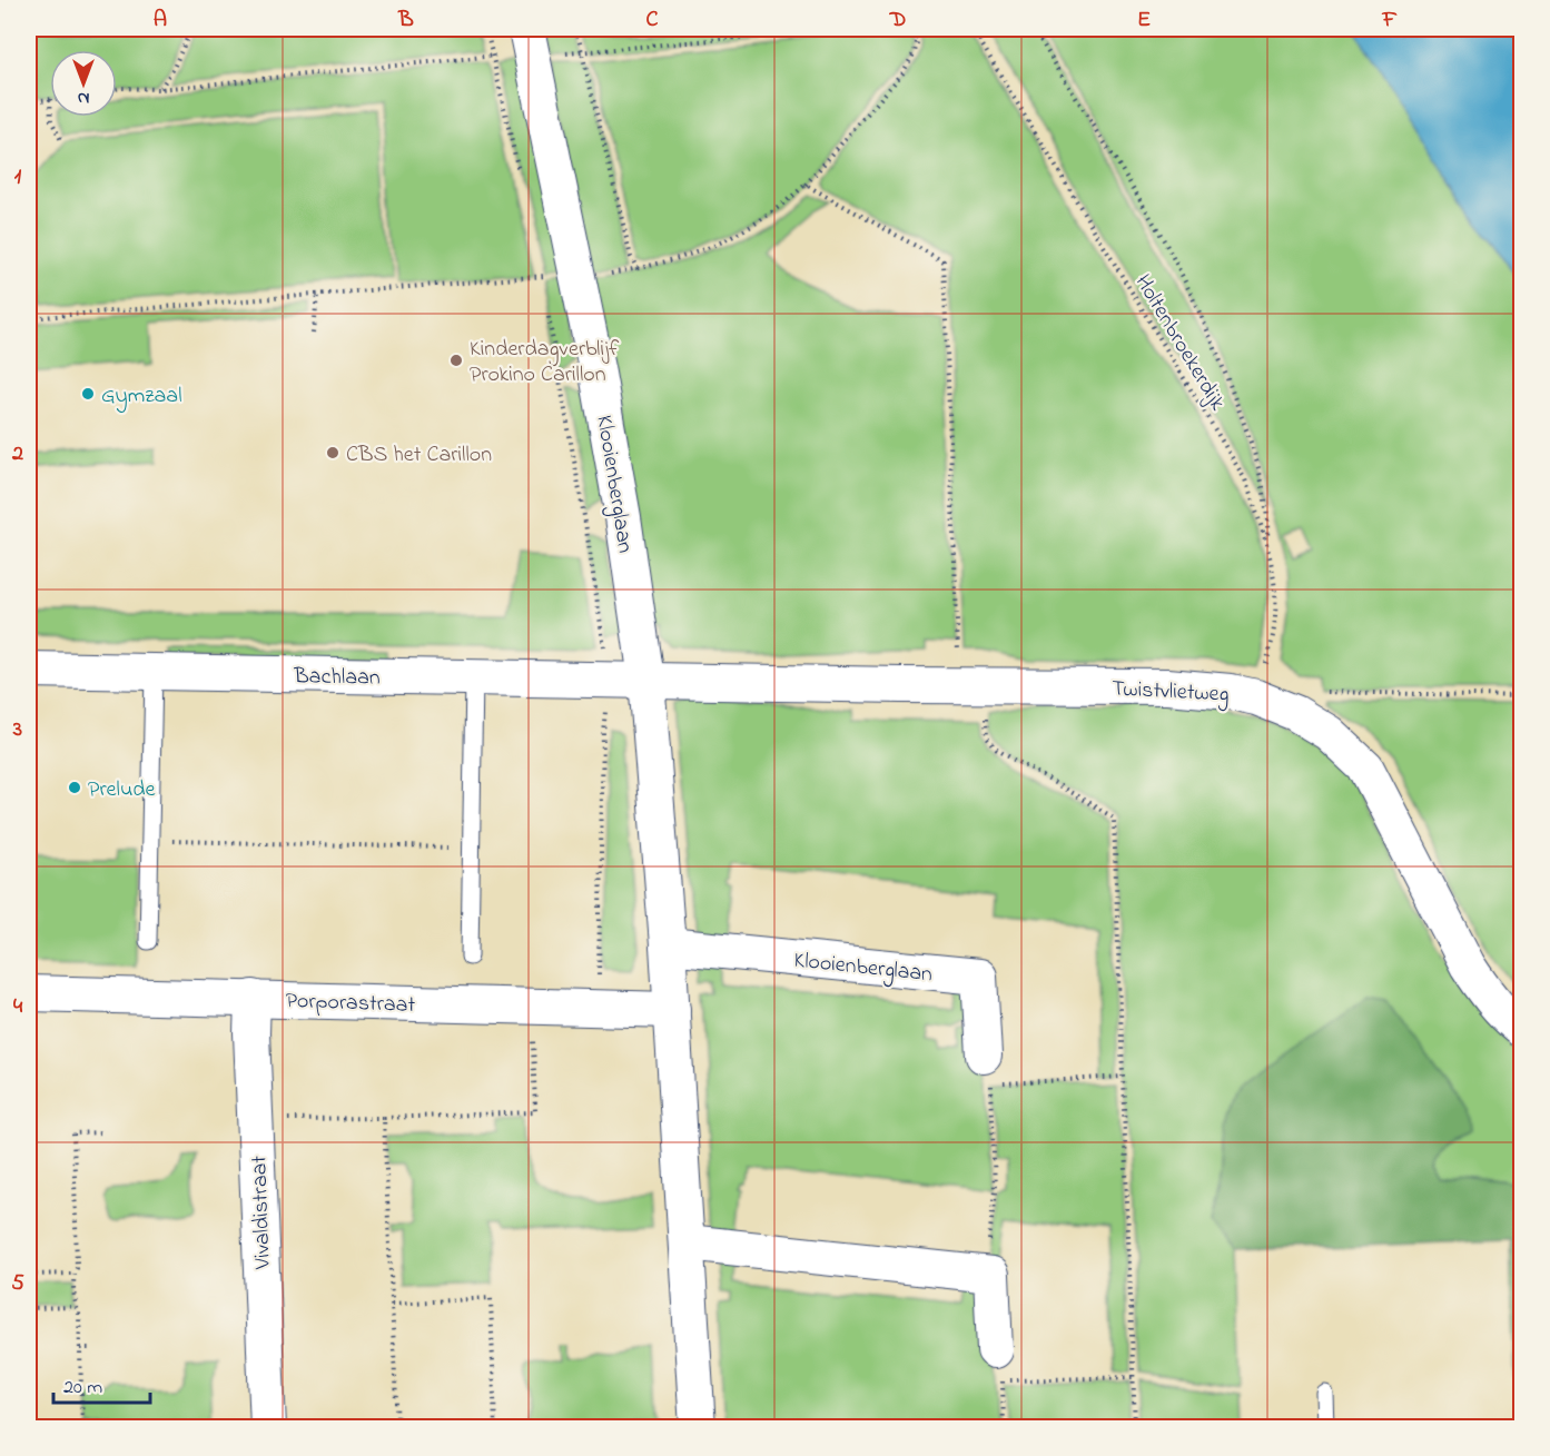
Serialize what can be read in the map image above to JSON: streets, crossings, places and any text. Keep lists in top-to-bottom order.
{
  "streets": {
    "street": [
      "Klooienberglaan",
      "Bachlaan",
      "Twistvlietweg",
      "Porporastraat",
      "Vivaldistraat"
    ],
    "path": ["Holtenbroekerdijk"]
  },
  "crossings": [
    ["Holtenbroekerdijk", "Twistvlietweg"],
    ["Klooienberglaan", "Bachlaan"],
    ["Klooienberglaan", "Twistvlietweg"],
    ["Klooienberglaan", "Porporastraat"],
    ["Bachlaan", "Twistvlietweg"],
    ["Porporastraat", "Vivaldistraat"]
  ],
  "places": [
    "Kinderdagverblijf Prokino Carillon",
    "Gymzaal",
    "CBS het Carillon",
    "Prelude"
  ],
  "scale_bar": "20 m",
  "north": "bottom",
  "grid": {
    "columns": [
      "A",
      "B",
      "C",
      "D",
      "E",
      "F"
    ],
    "rows": [
      "1",
      "2",
      "3",
      "4",
      "5"
    ]
  }
}
